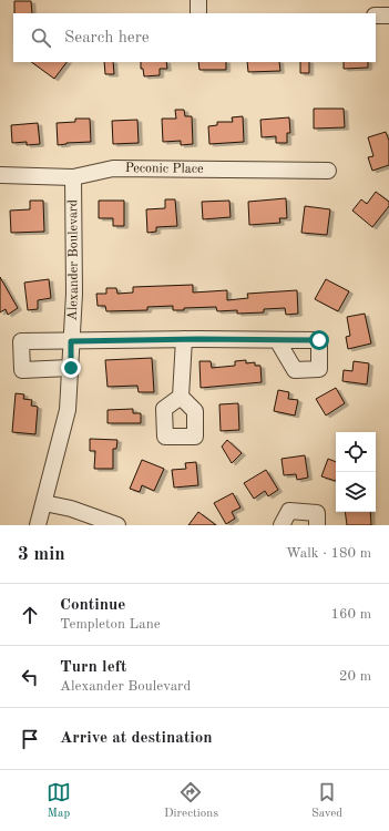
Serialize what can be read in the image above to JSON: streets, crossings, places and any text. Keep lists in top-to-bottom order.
{
  "streets": {
    "street": ["Peconic Place", "Alexander Boulevard"]
  },
  "crossings": [
    ["Peconic Place", "Alexander Boulevard"]
  ],
  "page": {
    "search": "Search here",
    "heading": ["3 min", "Walk · 180 m"],
    "list": [
      ["Continue", "Templeton Lane", "160 m"],
      ["Turn left", "Alexander Boulevard", "20 m"],
      "Arrive at destination"
    ],
    "nav": ["Map", "Directions", "Saved"]
  }
}
